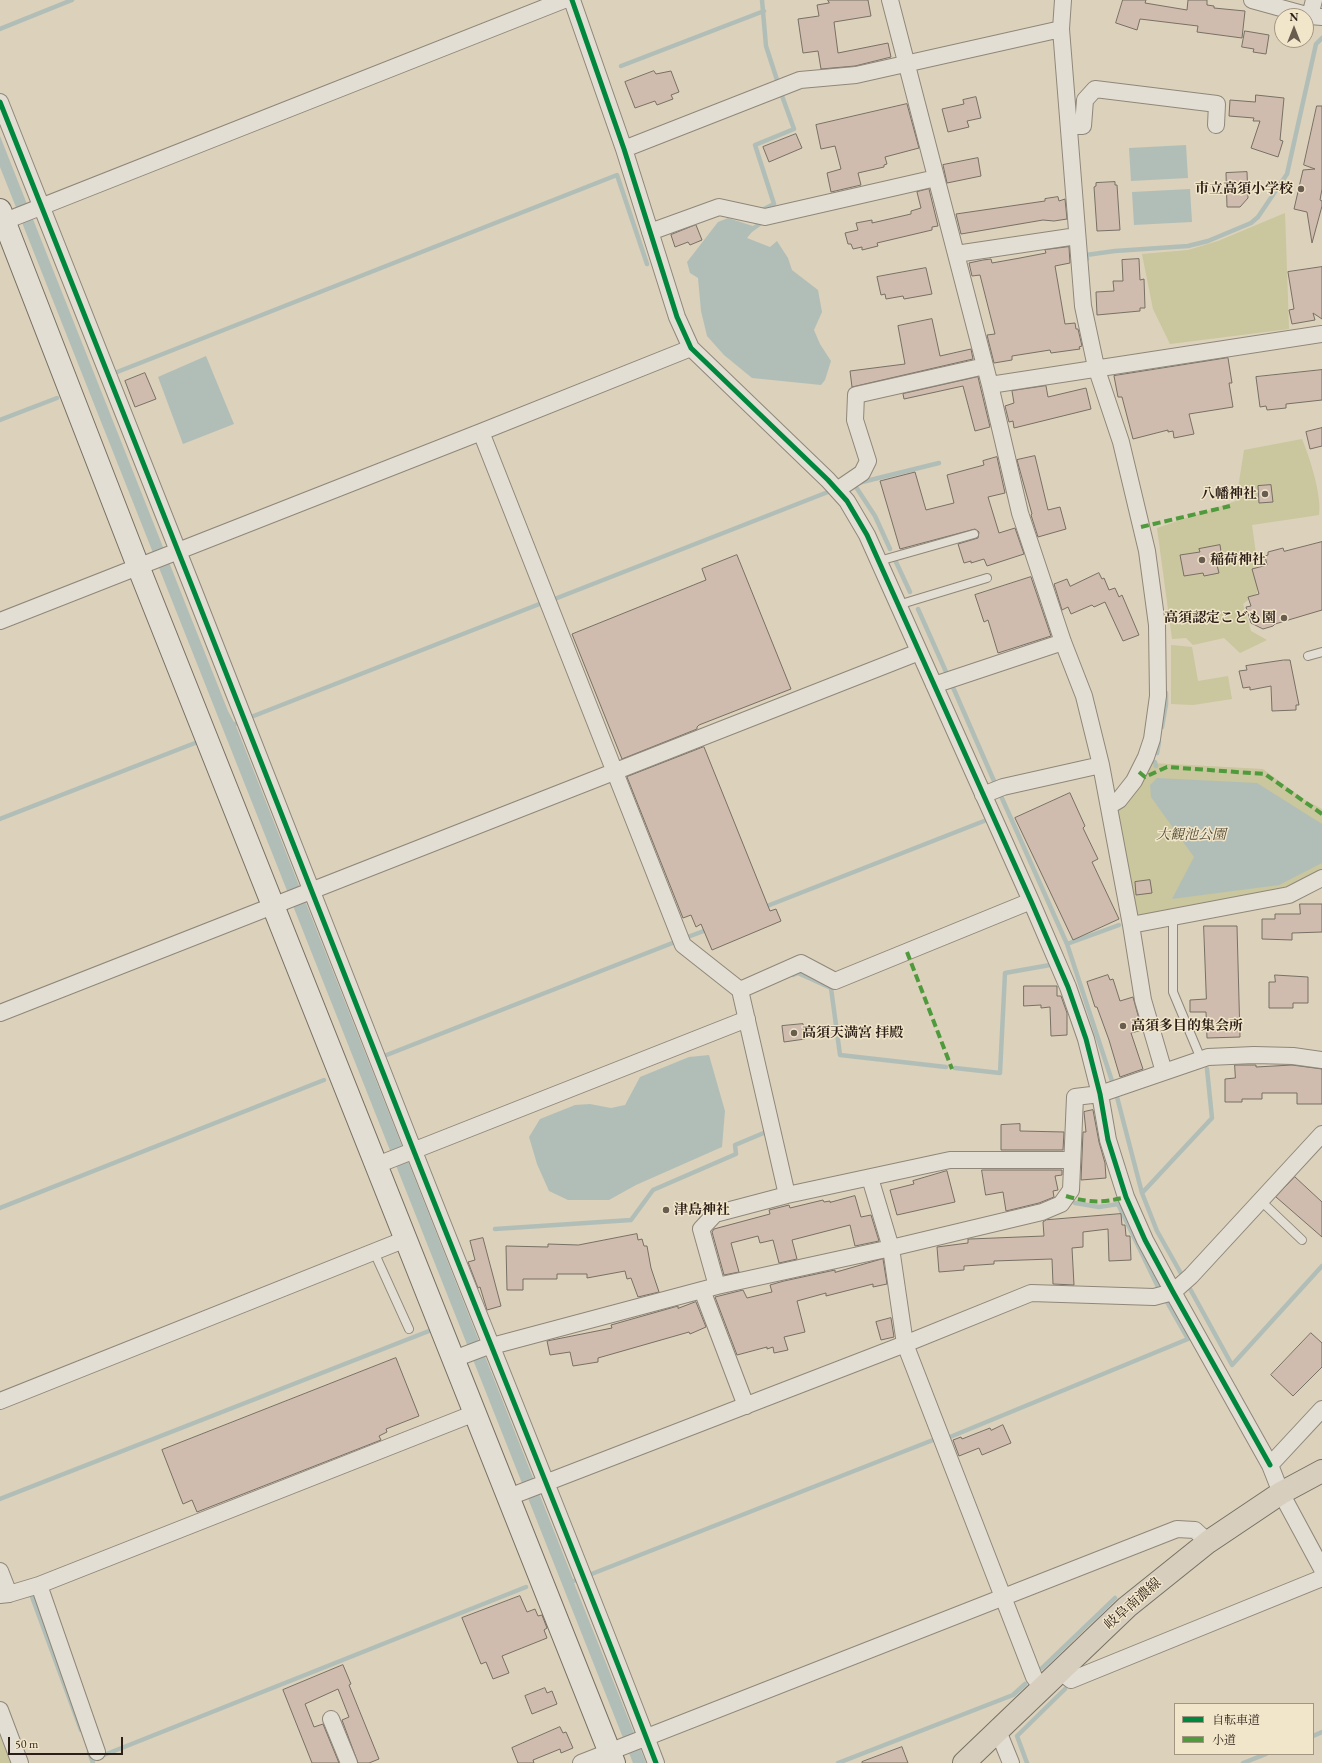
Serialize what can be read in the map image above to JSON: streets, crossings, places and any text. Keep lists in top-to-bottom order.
{
  "streets": {
    "main road": ["岐阜南濃線"]
  },
  "parks": ["大観池公園"],
  "places": [
    "市立高須小学校",
    "八幡神社",
    "稲荷神社",
    "高須認定こども園",
    "高須多目的集会所",
    "高須天満宮 拝殿",
    "津島神社"
  ],
  "legend": ["自転車道", "小道"],
  "scale_bar": "50 m",
  "north": "top"
}
